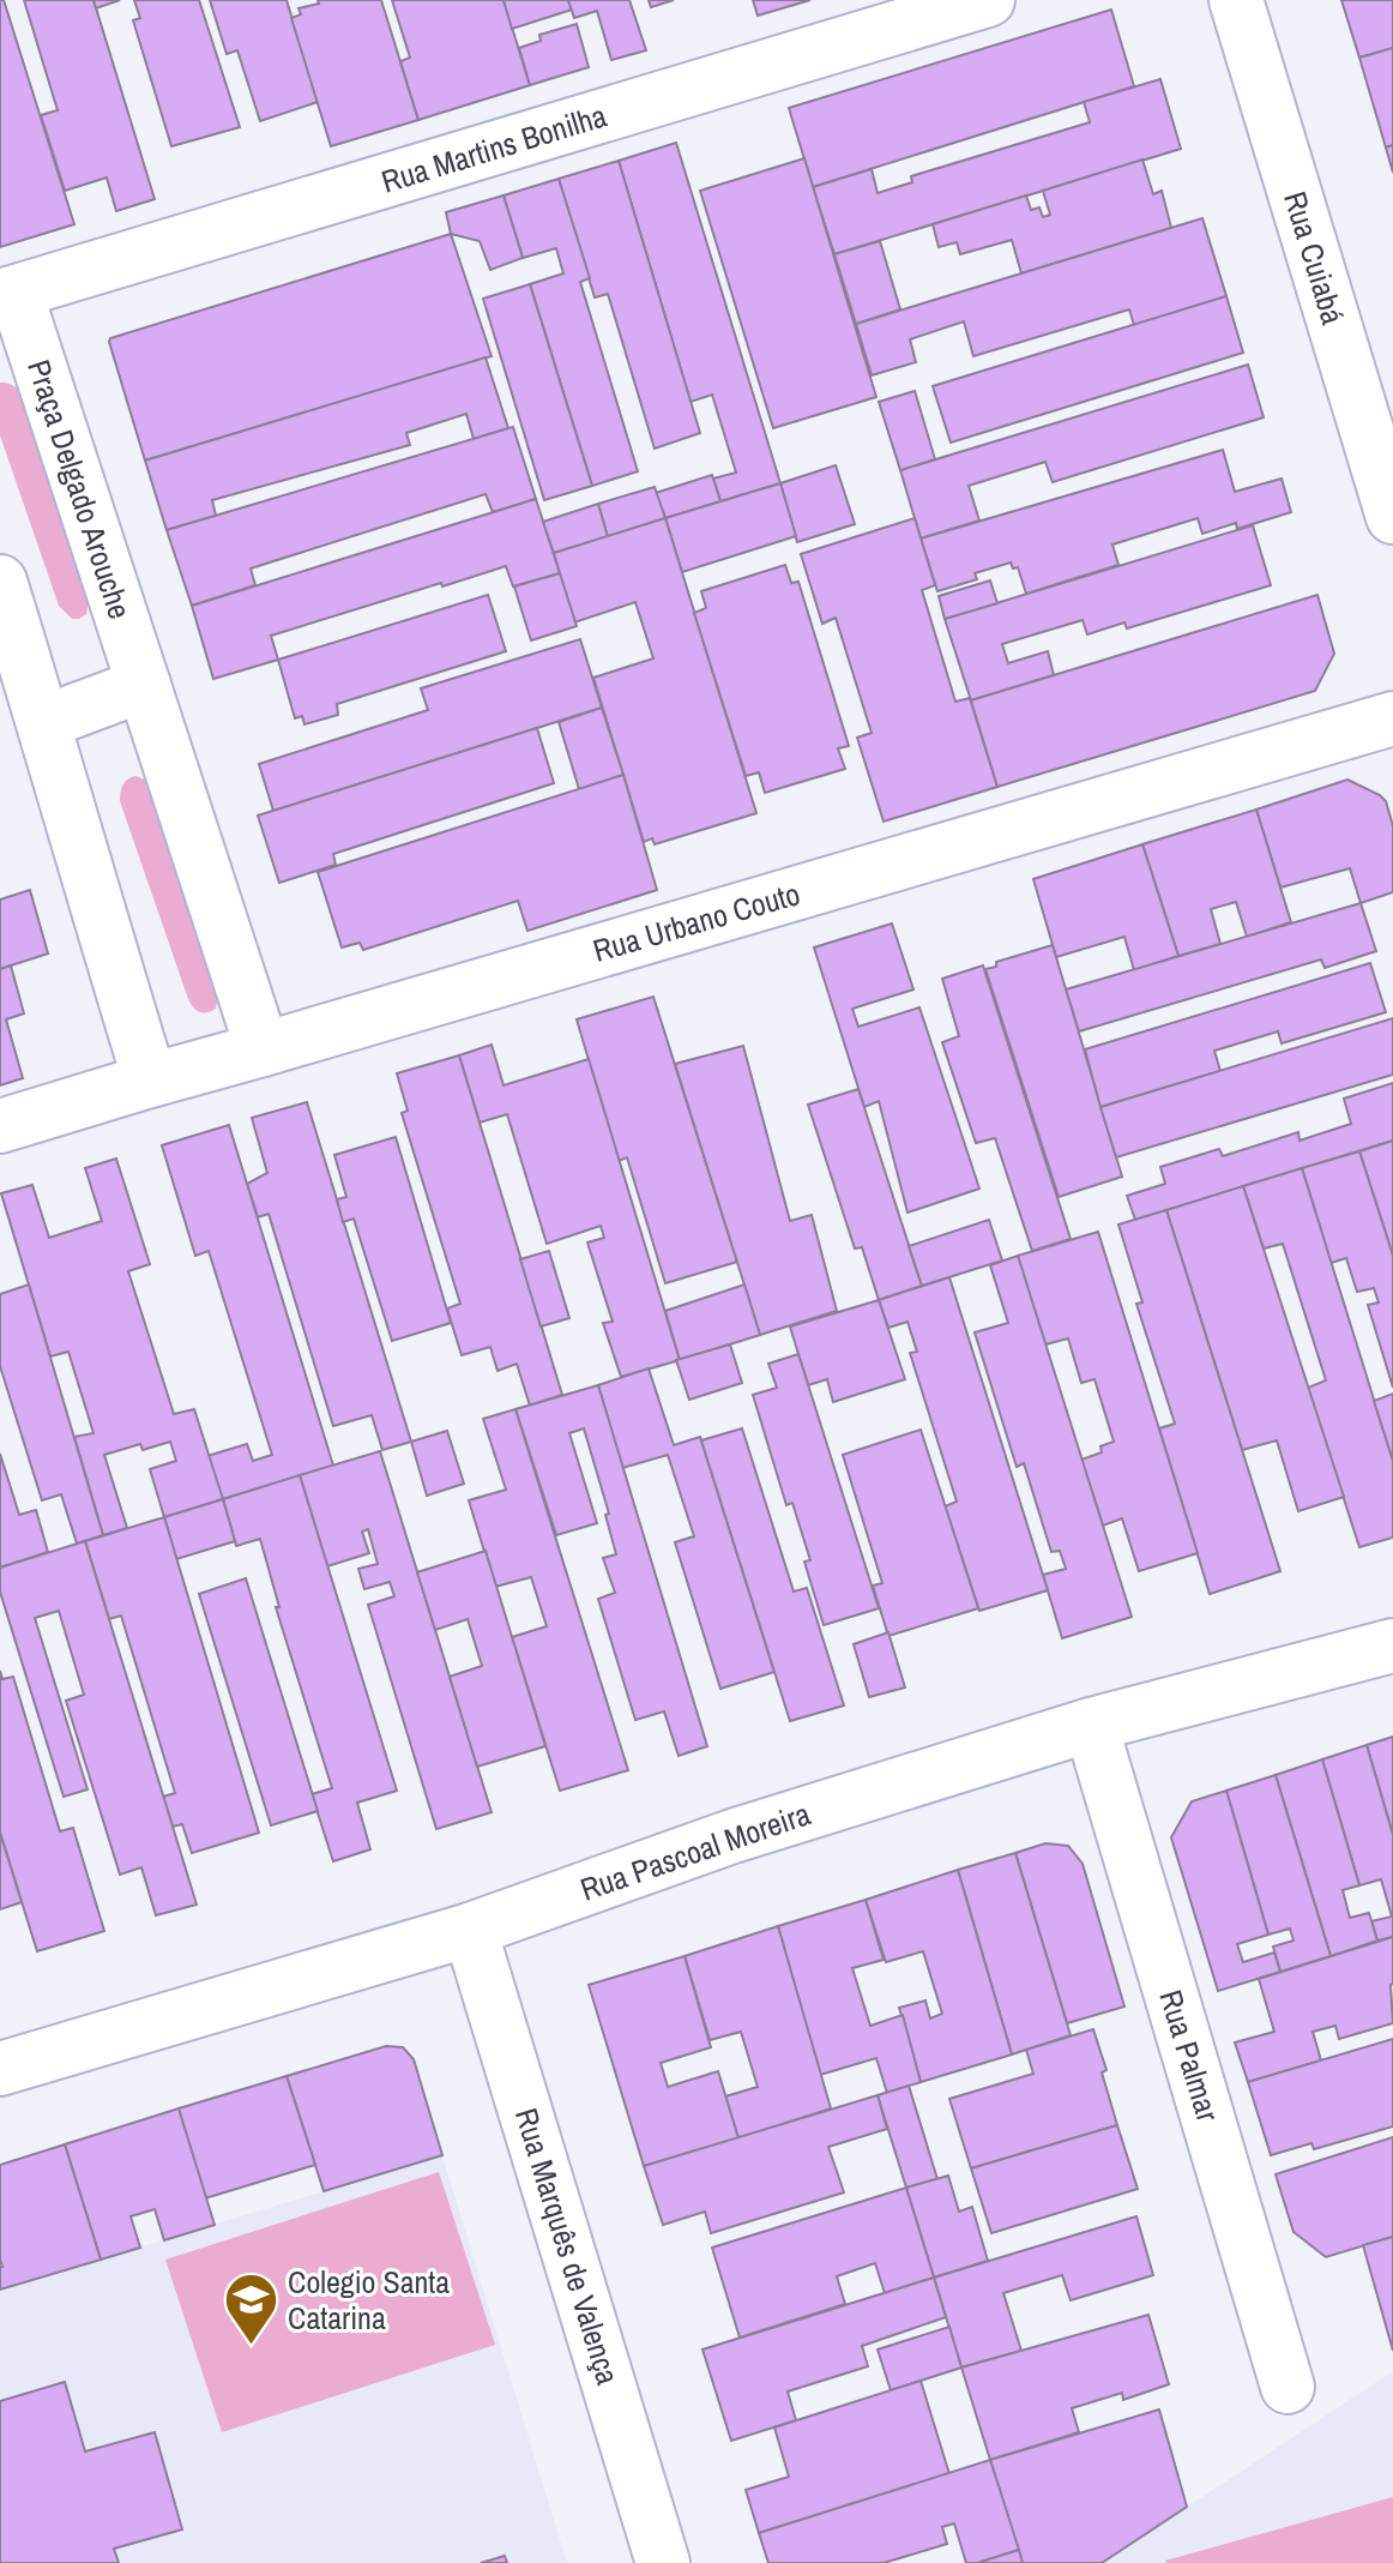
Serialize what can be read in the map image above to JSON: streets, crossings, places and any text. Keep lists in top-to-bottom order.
{
  "streets": {
    "street": [
      "Rua Martins Bonilha",
      "Rua Cuiabá",
      "Praça Delgado Arouche",
      "Rua Urbano Couto",
      "Rua Pascoal Moreira",
      "Rua Palmar",
      "Rua Marquês de Valença"
    ]
  },
  "crossings": [
    ["Rua Martins Bonilha", "Praça Delgado Arouche"],
    ["Praça Delgado Arouche", "Rua Urbano Couto"],
    ["Rua Pascoal Moreira", "Rua Palmar"],
    ["Rua Pascoal Moreira", "Rua Marquês de Valença"]
  ],
  "places": {
    "school or university": ["Colegio Santa Catarina"]
  }
}
